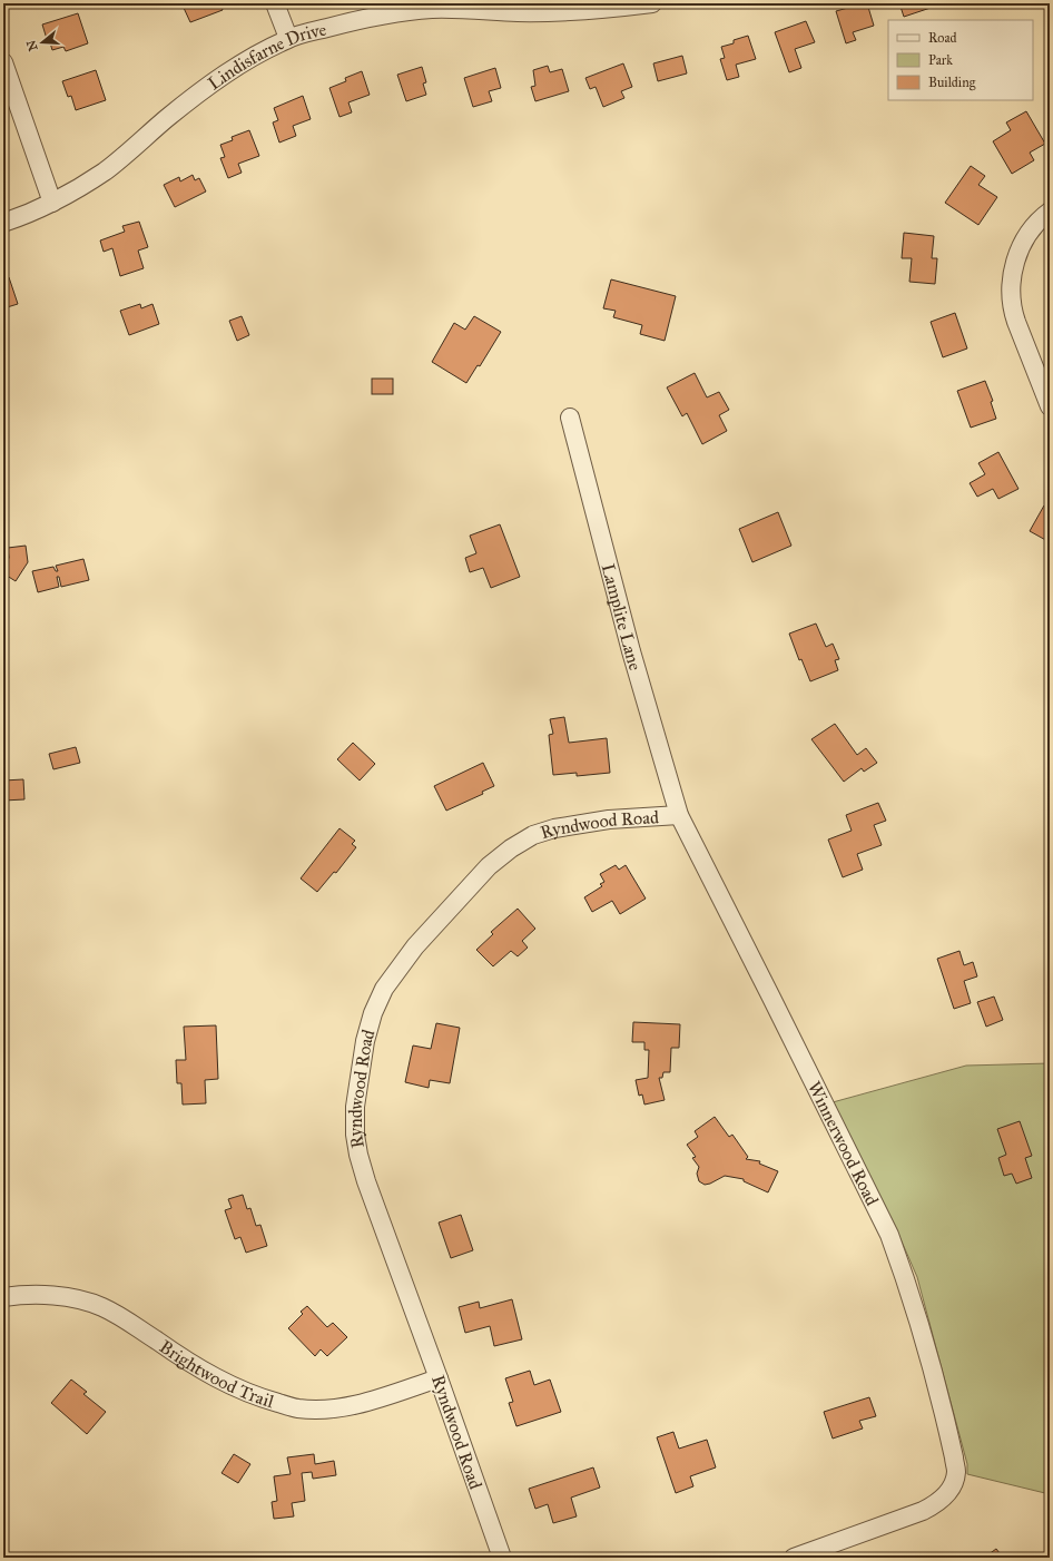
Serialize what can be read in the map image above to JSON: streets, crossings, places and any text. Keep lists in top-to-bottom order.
{
  "streets": {
    "street": [
      "Lindisfarne Drive",
      "Lamplite Lane",
      "Ryndwood Road",
      "Winnerwood Road",
      "Brightwood Trail"
    ]
  },
  "crossings": [
    ["Lamplite Lane", "Ryndwood Road"],
    ["Lamplite Lane", "Winnerwood Road"],
    ["Ryndwood Road", "Winnerwood Road"],
    ["Ryndwood Road", "Brightwood Trail"]
  ],
  "legend": ["Road", "Park", "Building"],
  "north": "left"
}
